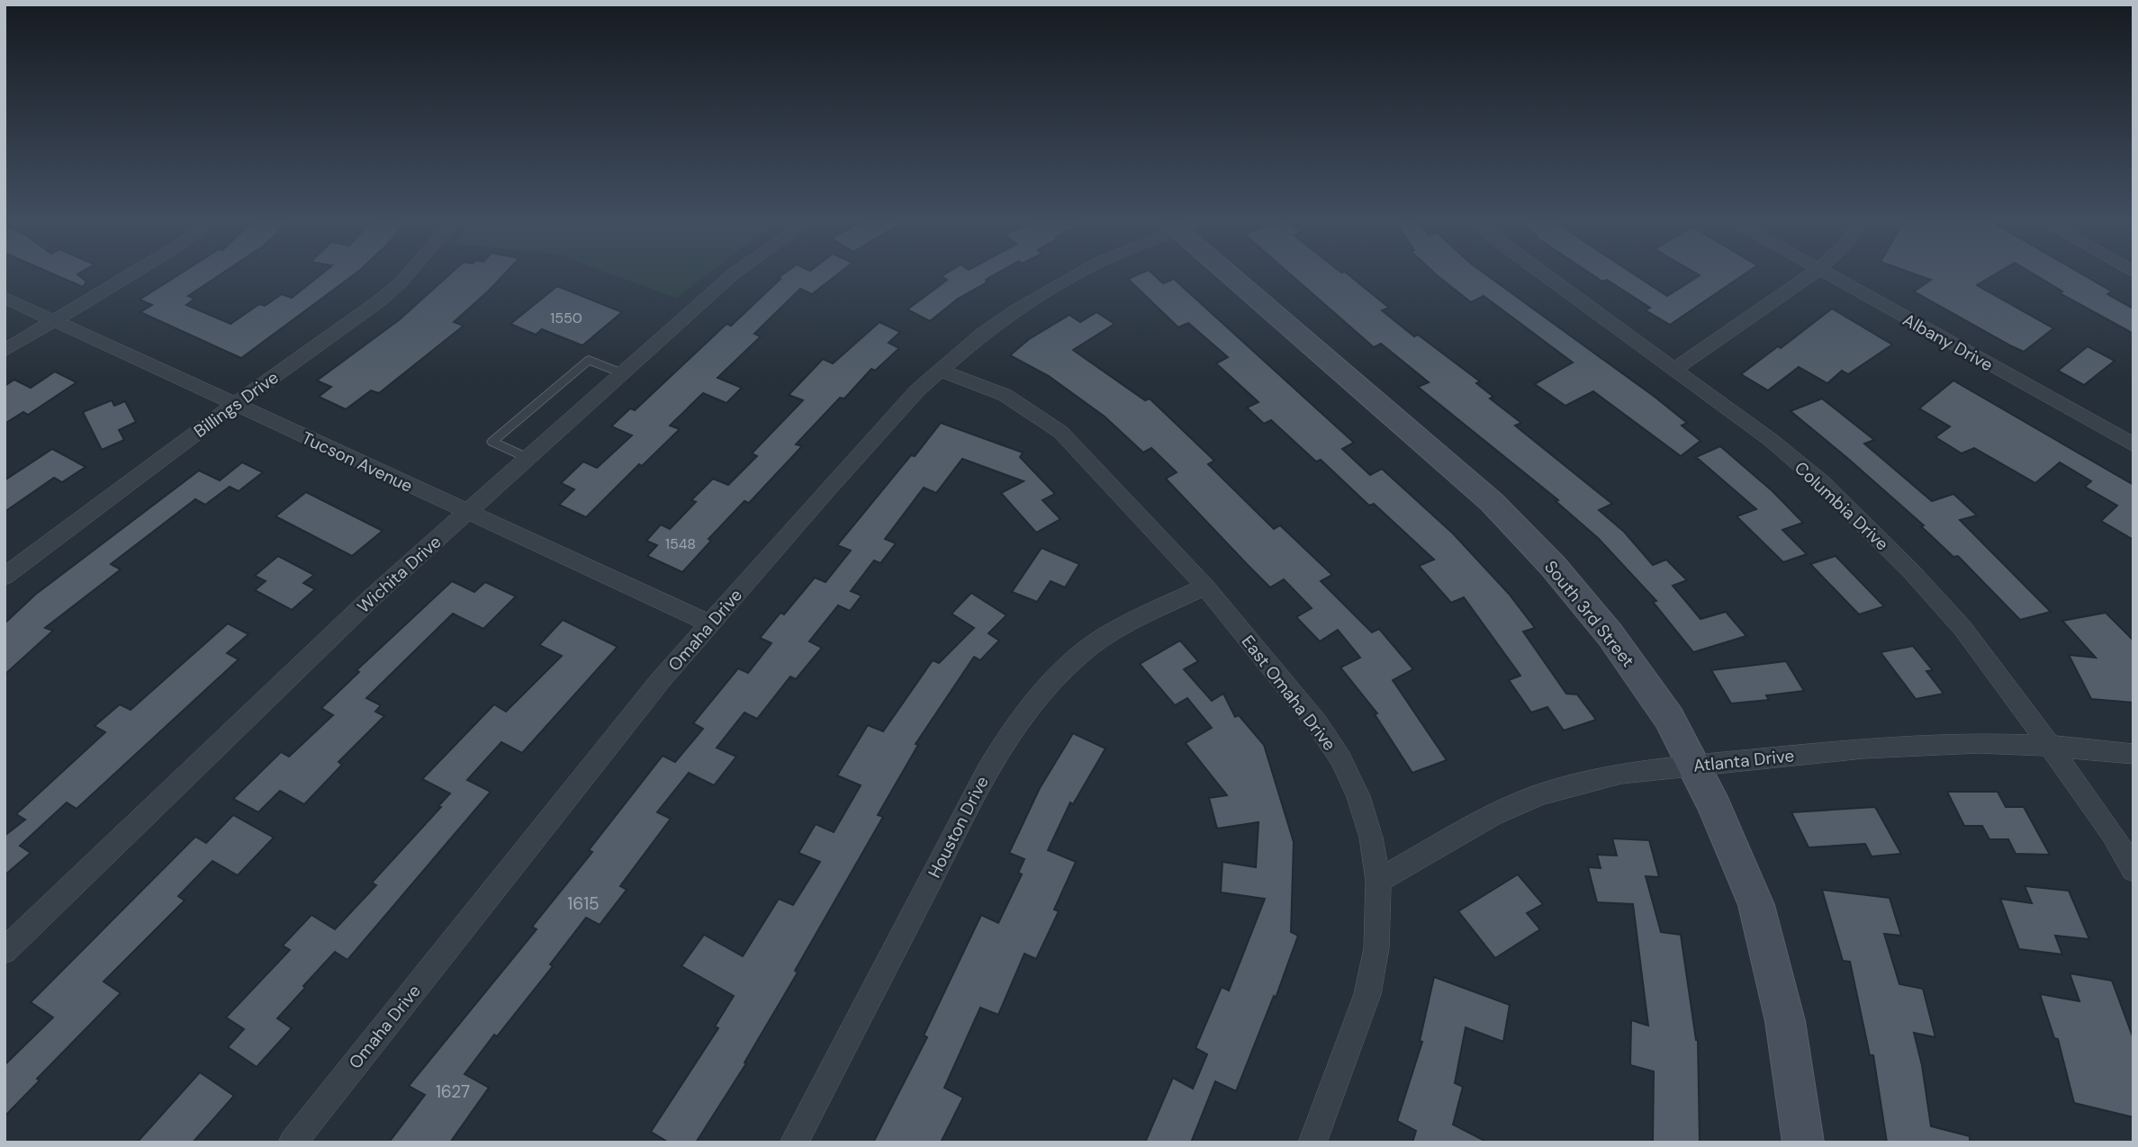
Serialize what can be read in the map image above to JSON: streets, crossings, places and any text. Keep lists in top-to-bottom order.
{
  "streets": {
    "street": [
      "Albany Drive",
      "Billings Drive",
      "Tucson Avenue",
      "Columbia Drive",
      "Wichita Drive",
      "South 3rd Street",
      "Omaha Drive",
      "East Omaha Drive",
      "Atlanta Drive",
      "Houston Drive"
    ]
  },
  "crossings": [
    ["Billings Drive", "Tucson Avenue"],
    ["Tucson Avenue", "Wichita Drive"],
    ["Tucson Avenue", "Omaha Drive"],
    ["Columbia Drive", "Atlanta Drive"],
    ["South 3rd Street", "Atlanta Drive"],
    ["Omaha Drive", "East Omaha Drive"],
    ["East Omaha Drive", "Atlanta Drive"],
    ["East Omaha Drive", "Houston Drive"]
  ],
  "house_numbers": [
    "1550",
    "1548",
    "1615",
    "1627"
  ]
}
